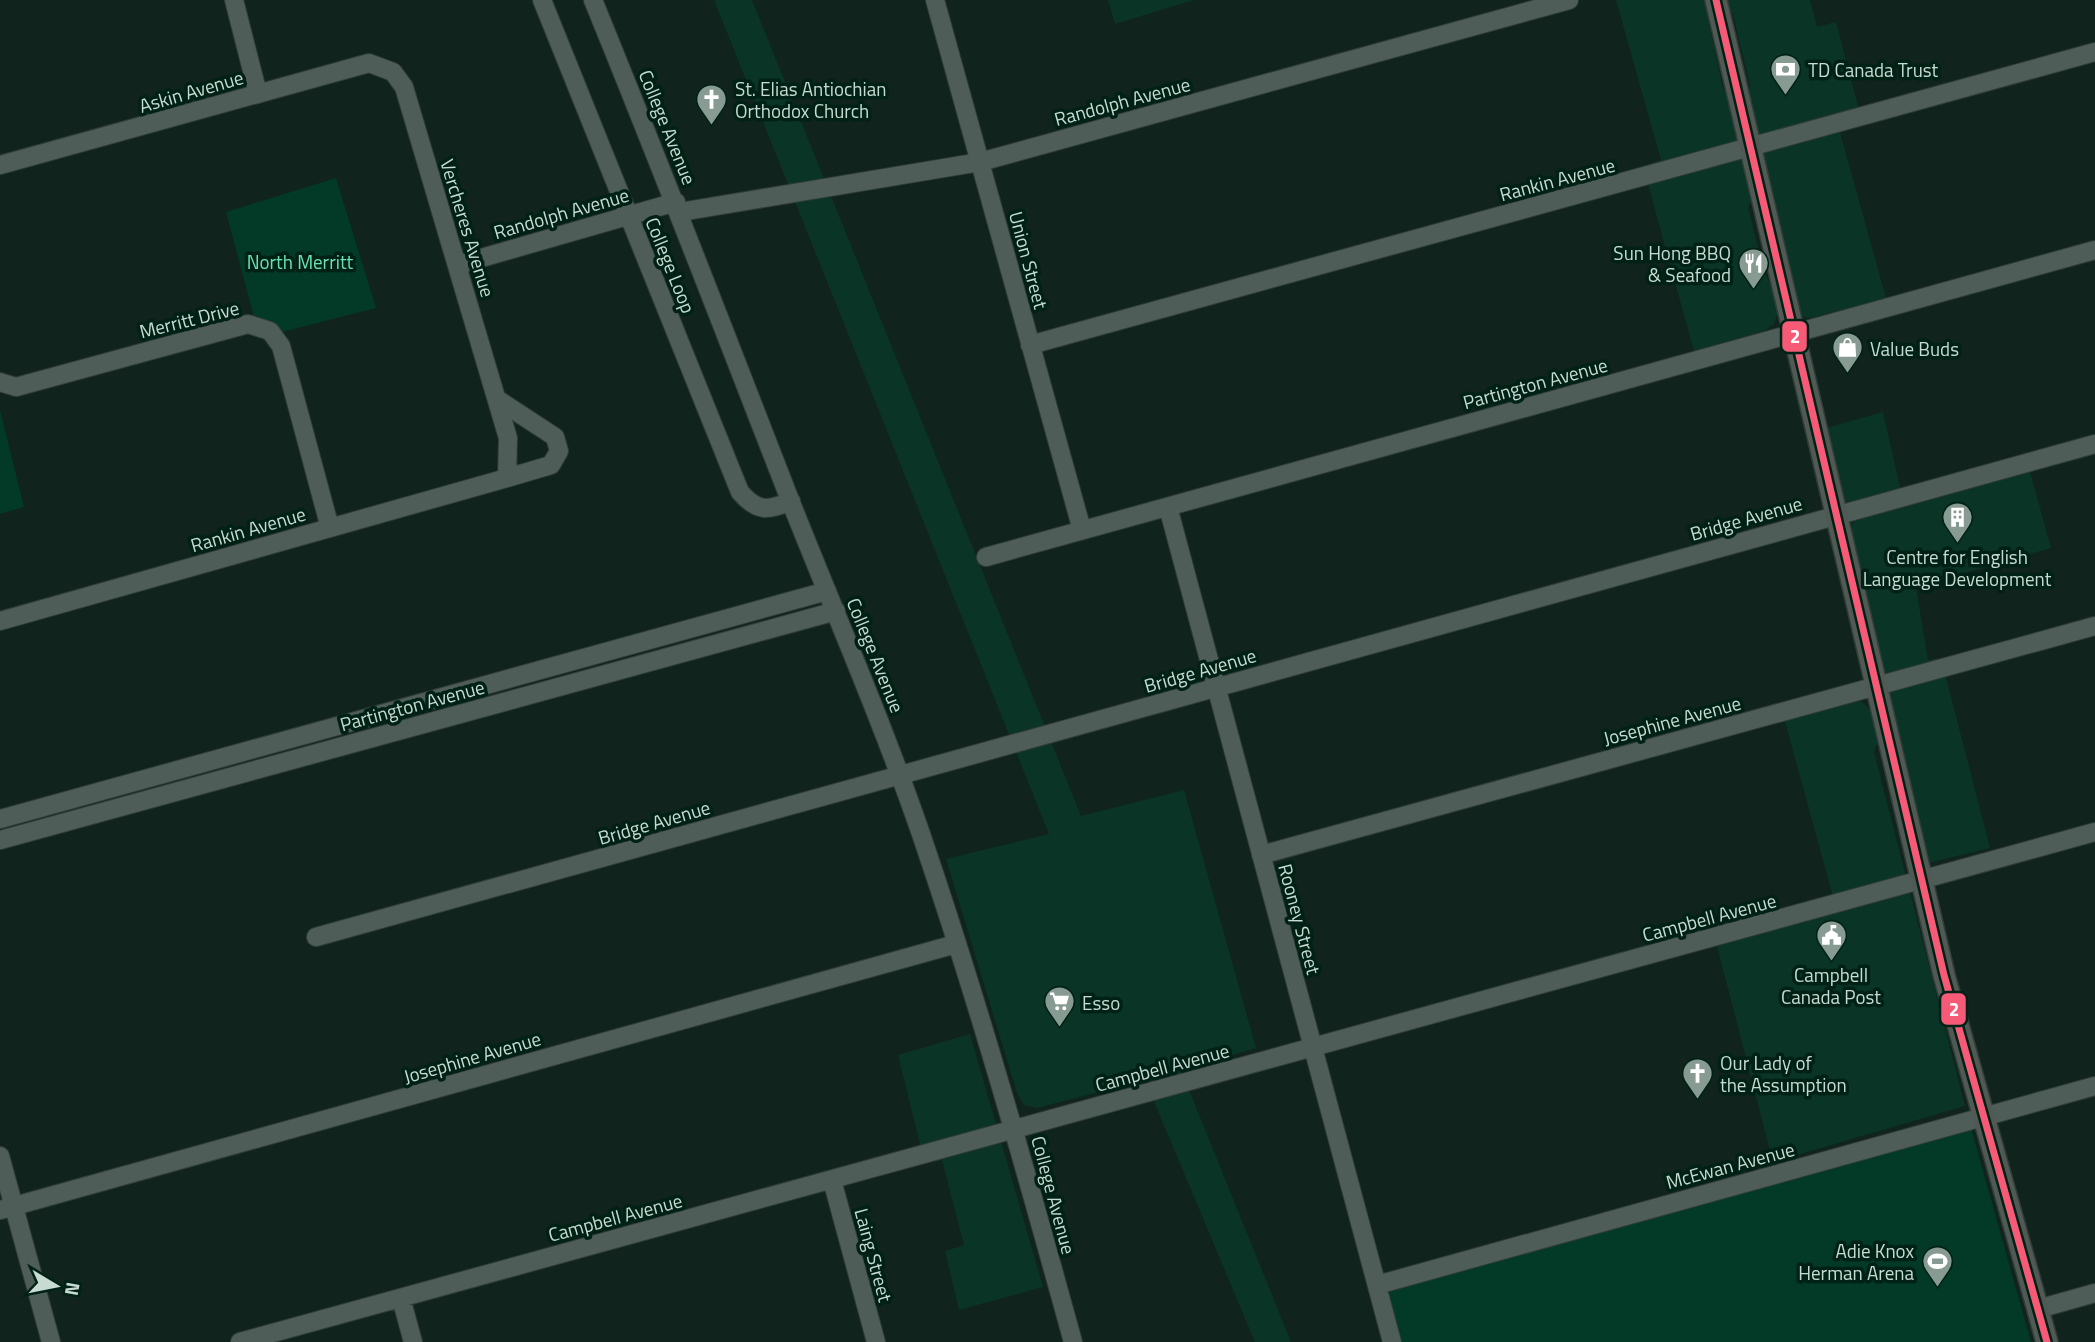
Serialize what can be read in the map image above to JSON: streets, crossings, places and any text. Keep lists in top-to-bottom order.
{
  "streets": {
    "street": [
      "Askin Avenue",
      "Randolph Avenue",
      "College Avenue",
      "Rankin Avenue",
      "Vercheres Avenue",
      "Union Street",
      "College Loop",
      "Merritt Drive",
      "Partington Avenue",
      "Bridge Avenue",
      "Josephine Avenue",
      "Campbell Avenue",
      "Rooney Street",
      "McEwan Avenue",
      "Laing Street"
    ]
  },
  "crossings": [
    ["Askin Avenue", "Vercheres Avenue"],
    ["Randolph Avenue", "College Avenue"],
    ["Randolph Avenue", "Vercheres Avenue"],
    ["Randolph Avenue", "Union Street"],
    ["Randolph Avenue", "College Loop"],
    ["College Avenue", "College Loop"],
    ["College Avenue", "Partington Avenue"],
    ["College Avenue", "Bridge Avenue"],
    ["College Avenue", "Josephine Avenue"],
    ["College Avenue", "Campbell Avenue"],
    ["Rankin Avenue", "Vercheres Avenue"],
    ["Rankin Avenue", "Union Street"],
    ["Rankin Avenue", "Merritt Drive"],
    ["Union Street", "Partington Avenue"],
    ["Partington Avenue", "Rooney Street"],
    ["Bridge Avenue", "Rooney Street"],
    ["Josephine Avenue", "Rooney Street"],
    ["Campbell Avenue", "Rooney Street"],
    ["Campbell Avenue", "Laing Street"],
    ["Rooney Street", "McEwan Avenue"]
  ],
  "parks": ["North Merritt"],
  "places": {
    "bank": ["TD Canada Trust"],
    "church": ["St. Elias Antiochian Orthodox Church", "Our Lady of the Assumption"],
    "restaurant": ["Sun Hong BBQ & Seafood"],
    "shop": ["Value Buds"],
    "building": ["Centre for English Language Development"],
    "public building": ["Campbell Canada Post"],
    "supermarket": ["Esso"],
    "sports": ["Adie Knox Herman Arena"]
  },
  "lines": ["transit line 2"],
  "north": "right"
}
